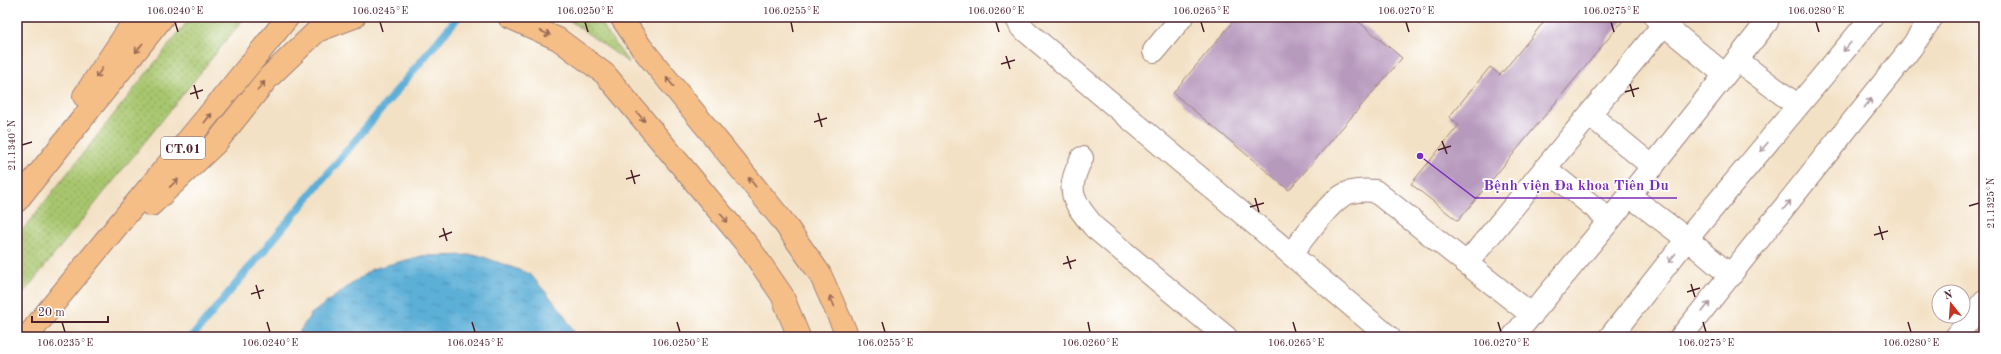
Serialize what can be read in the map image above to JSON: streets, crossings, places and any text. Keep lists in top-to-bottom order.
{
  "streets": {
    "highway": ["CT.01"]
  },
  "places": ["Bệnh viện Đa khoa Tiên Du"],
  "scale_bar": "20 m",
  "north": "top",
  "coordinates": [
    "106.0240°E",
    "106.0245°E",
    "106.0250°E",
    "106.0255°E",
    "106.0260°E",
    "106.0265°E",
    "106.0270°E",
    "106.0275°E",
    "106.0280°E",
    "21.1340°N",
    "21.1325°N",
    "106.0235°E"
  ]
}
